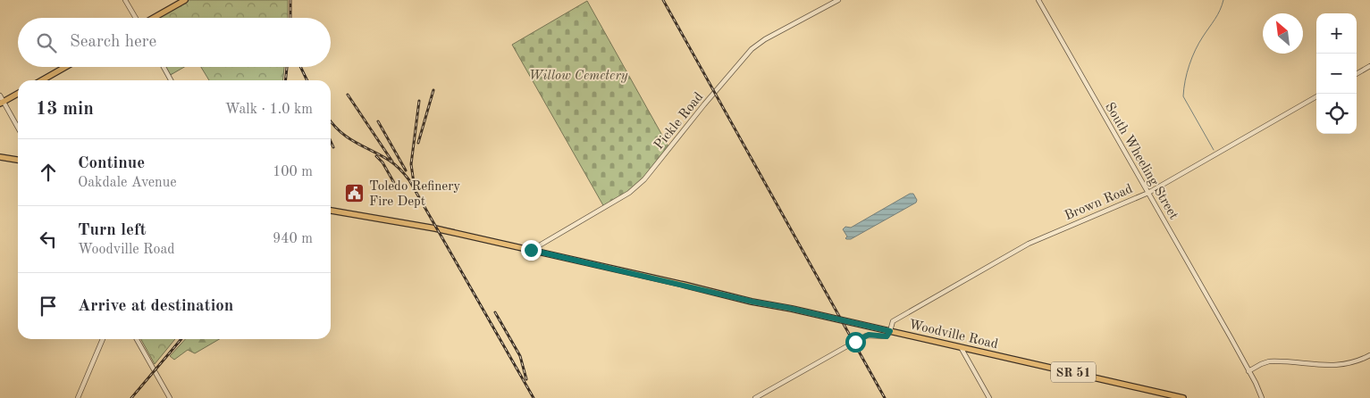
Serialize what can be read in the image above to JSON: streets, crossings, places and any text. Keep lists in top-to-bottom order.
{
  "streets": {
    "main road": ["Woodville Road", "SR 51"],
    "street": ["Pickle Road", "South Wheeling Street", "Brown Road"]
  },
  "crossings": [
    ["Pickle Road", "Woodville Road"],
    ["South Wheeling Street", "Brown Road"],
    ["Brown Road", "Woodville Road"]
  ],
  "parks": ["Willow Cemetery"],
  "places": {
    "public building": ["Toledo Refinery Fire Dept"]
  },
  "north": "top left",
  "page": {
    "map_buttons": ["+", "−"],
    "search": "Search here",
    "heading": ["13 min", "Walk · 1.0 km"],
    "list": [
      ["Continue", "Oakdale Avenue", "100 m"],
      ["Turn left", "Woodville Road", "940 m"],
      "Arrive at destination"
    ]
  }
}
